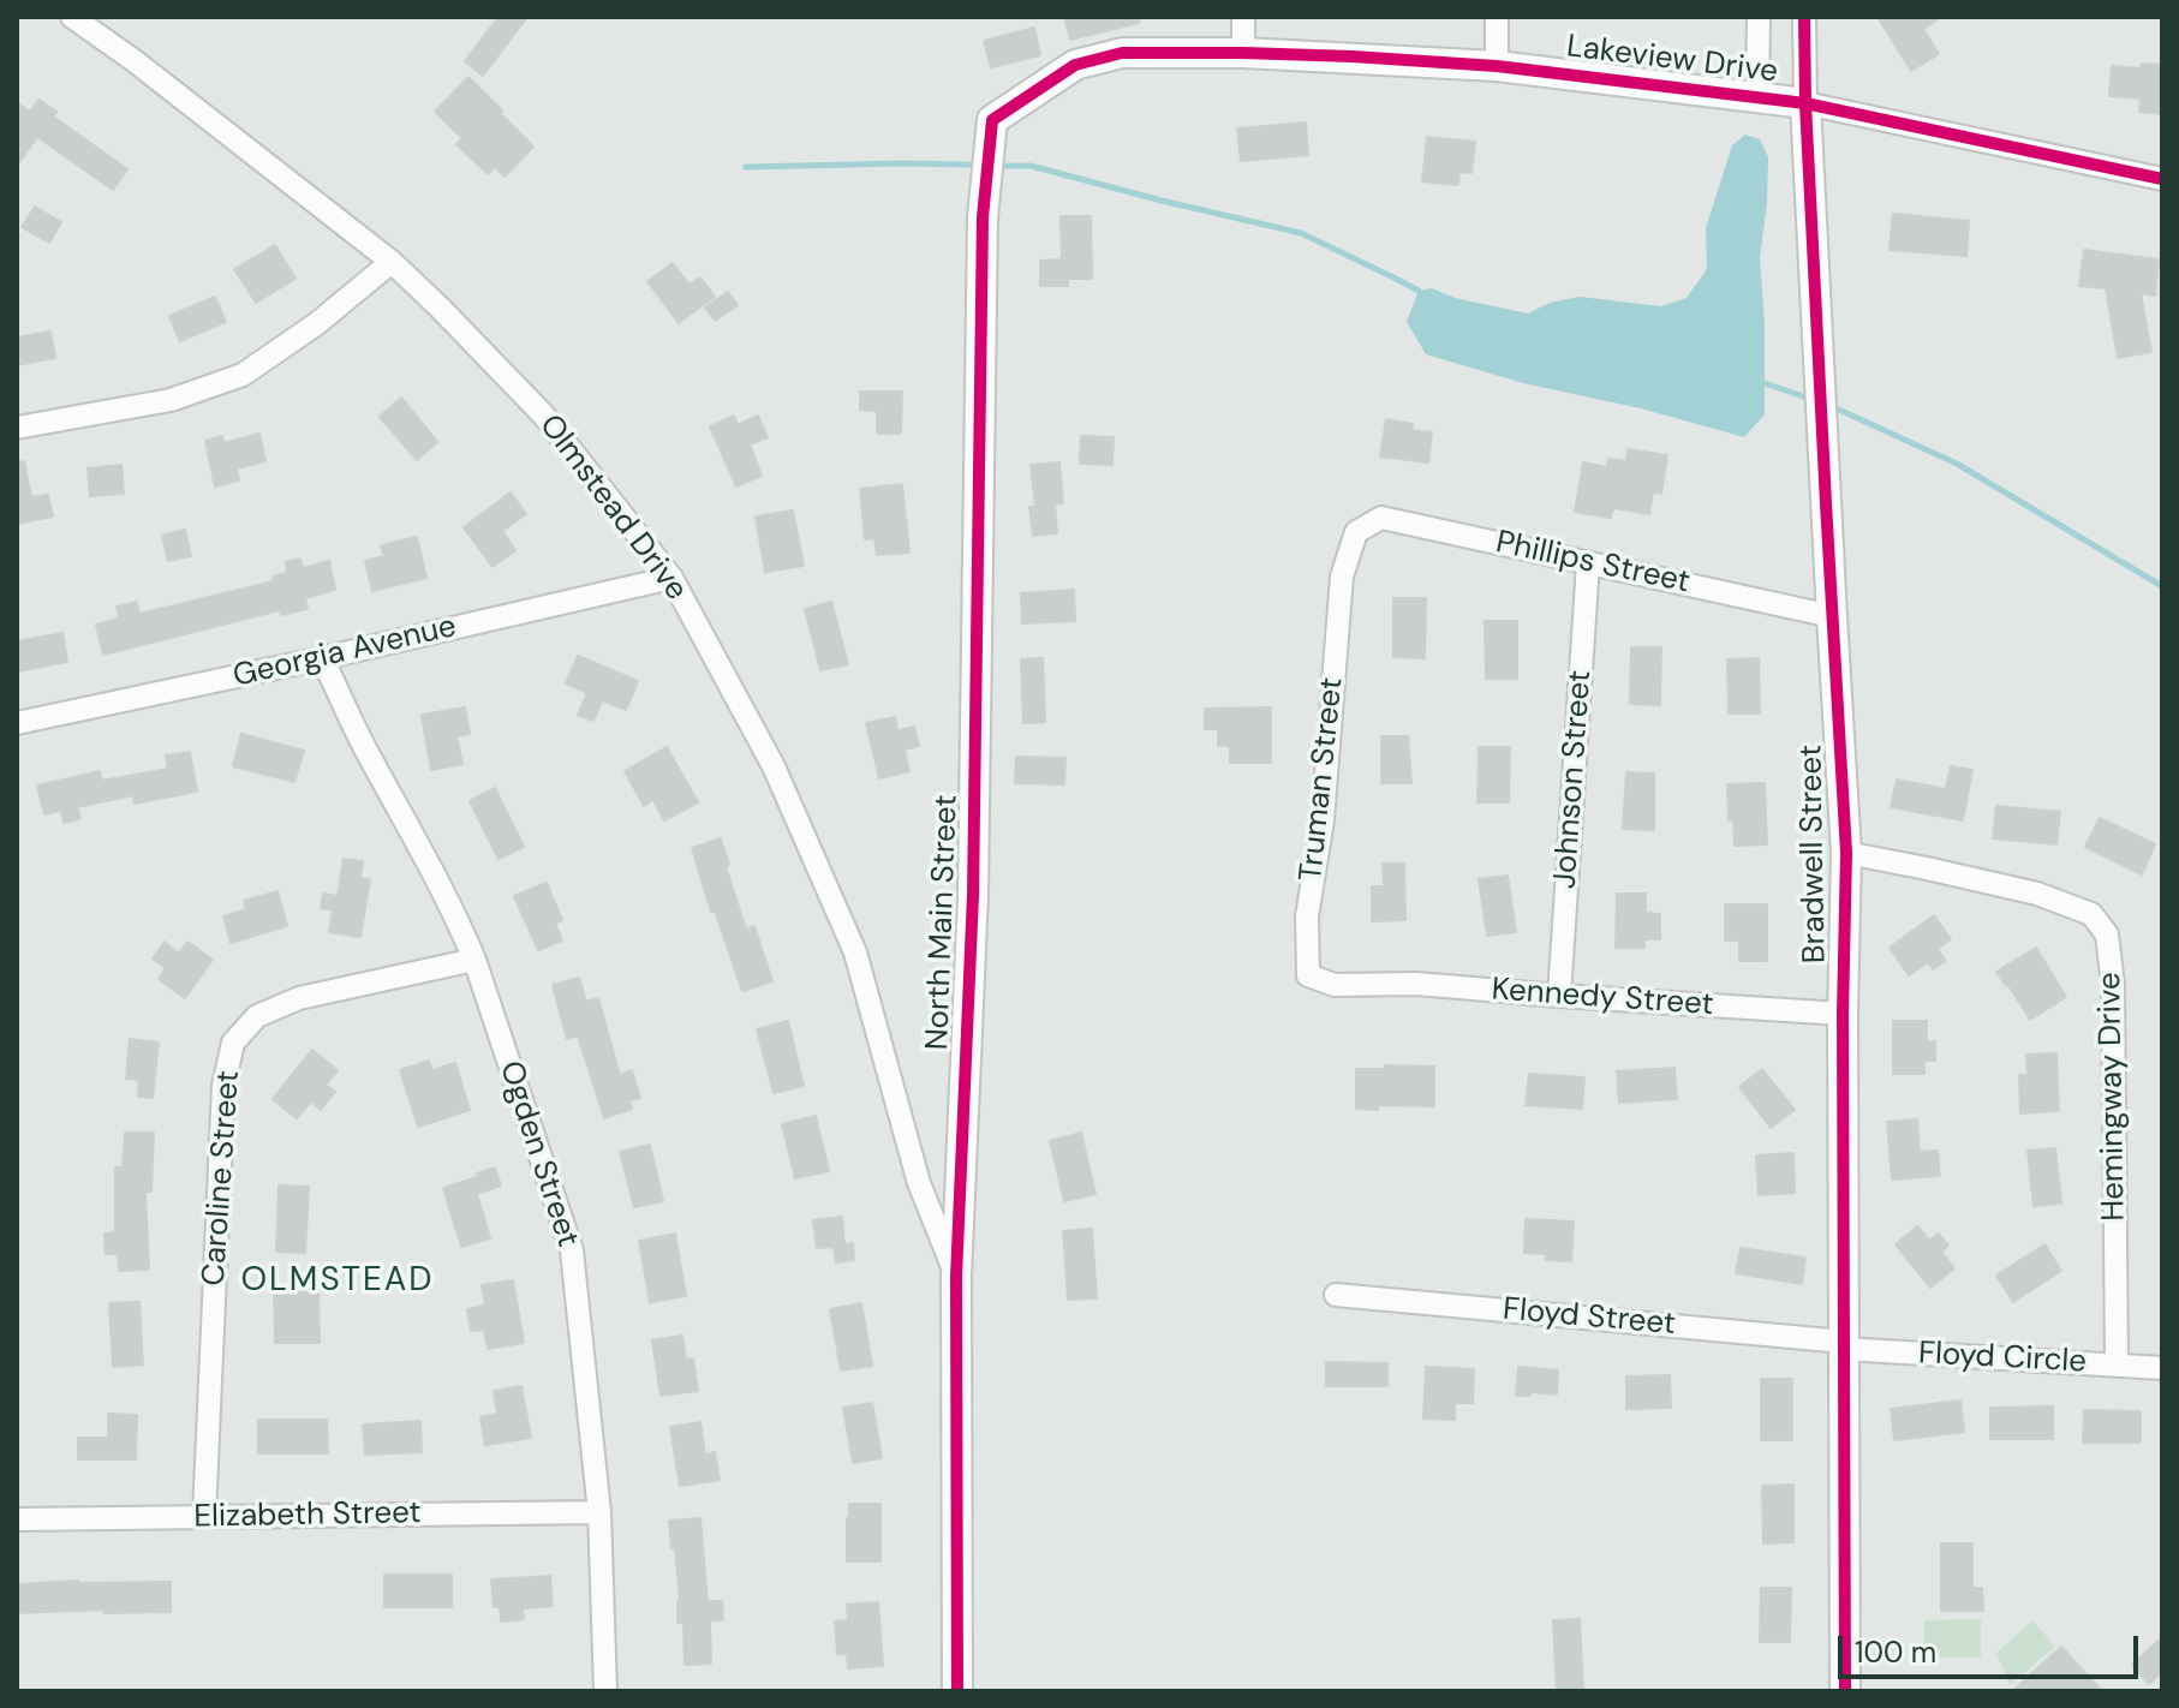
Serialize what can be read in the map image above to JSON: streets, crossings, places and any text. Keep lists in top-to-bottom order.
{
  "streets": {
    "street": [
      "Lakeview Drive",
      "Olmstead Drive",
      "Phillips Street",
      "Georgia Avenue",
      "Truman Street",
      "Johnson Street",
      "Bradwell Street",
      "North Main Street",
      "Kennedy Street",
      "Hemingway Drive",
      "Ogden Street",
      "Caroline Street",
      "Floyd Street",
      "Floyd Circle",
      "Elizabeth Street"
    ]
  },
  "crossings": [
    ["Lakeview Drive", "Bradwell Street"],
    ["Lakeview Drive", "North Main Street"],
    ["Olmstead Drive", "Georgia Avenue"],
    ["Olmstead Drive", "North Main Street"],
    ["Phillips Street", "Truman Street"],
    ["Phillips Street", "Johnson Street"],
    ["Phillips Street", "Bradwell Street"],
    ["Georgia Avenue", "Ogden Street"],
    ["Truman Street", "Kennedy Street"],
    ["Johnson Street", "Kennedy Street"],
    ["Bradwell Street", "Kennedy Street"],
    ["Bradwell Street", "Hemingway Drive"],
    ["Bradwell Street", "Floyd Street"],
    ["Bradwell Street", "Floyd Circle"],
    ["Hemingway Drive", "Floyd Circle"],
    ["Ogden Street", "Caroline Street"],
    ["Ogden Street", "Elizabeth Street"],
    ["Caroline Street", "Elizabeth Street"],
    ["Floyd Street", "Floyd Circle"]
  ],
  "districts": ["OLMSTEAD"],
  "scale_bar": "100 m"
}
